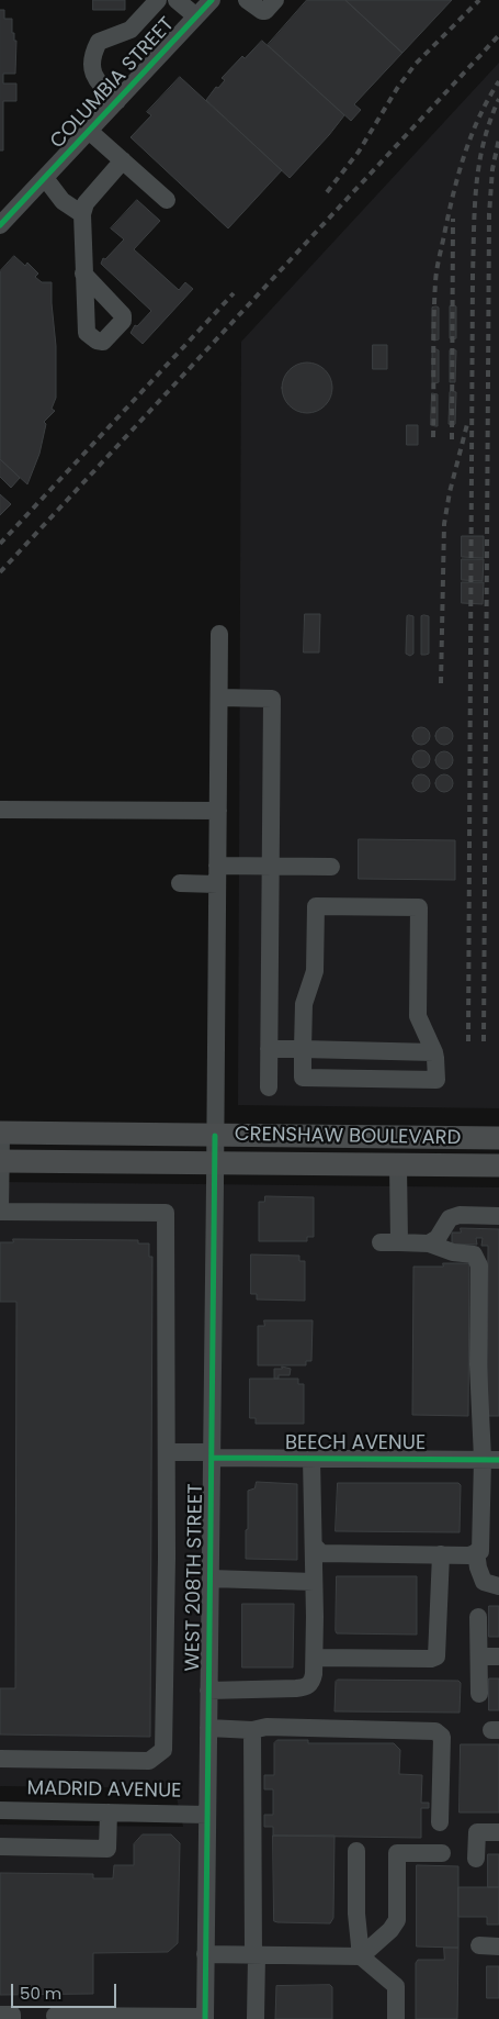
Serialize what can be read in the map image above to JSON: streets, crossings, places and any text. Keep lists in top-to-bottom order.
{
  "streets": {
    "main road": ["CRENSHAW BOULEVARD"],
    "street": [
      "COLUMBIA STREET",
      "BEECH AVENUE",
      "WEST 208TH STREET",
      "MADRID AVENUE"
    ]
  },
  "crossings": [
    ["CRENSHAW BOULEVARD", "WEST 208TH STREET"],
    ["BEECH AVENUE", "WEST 208TH STREET"],
    ["WEST 208TH STREET", "MADRID AVENUE"]
  ],
  "scale_bar": "50 m"
}
